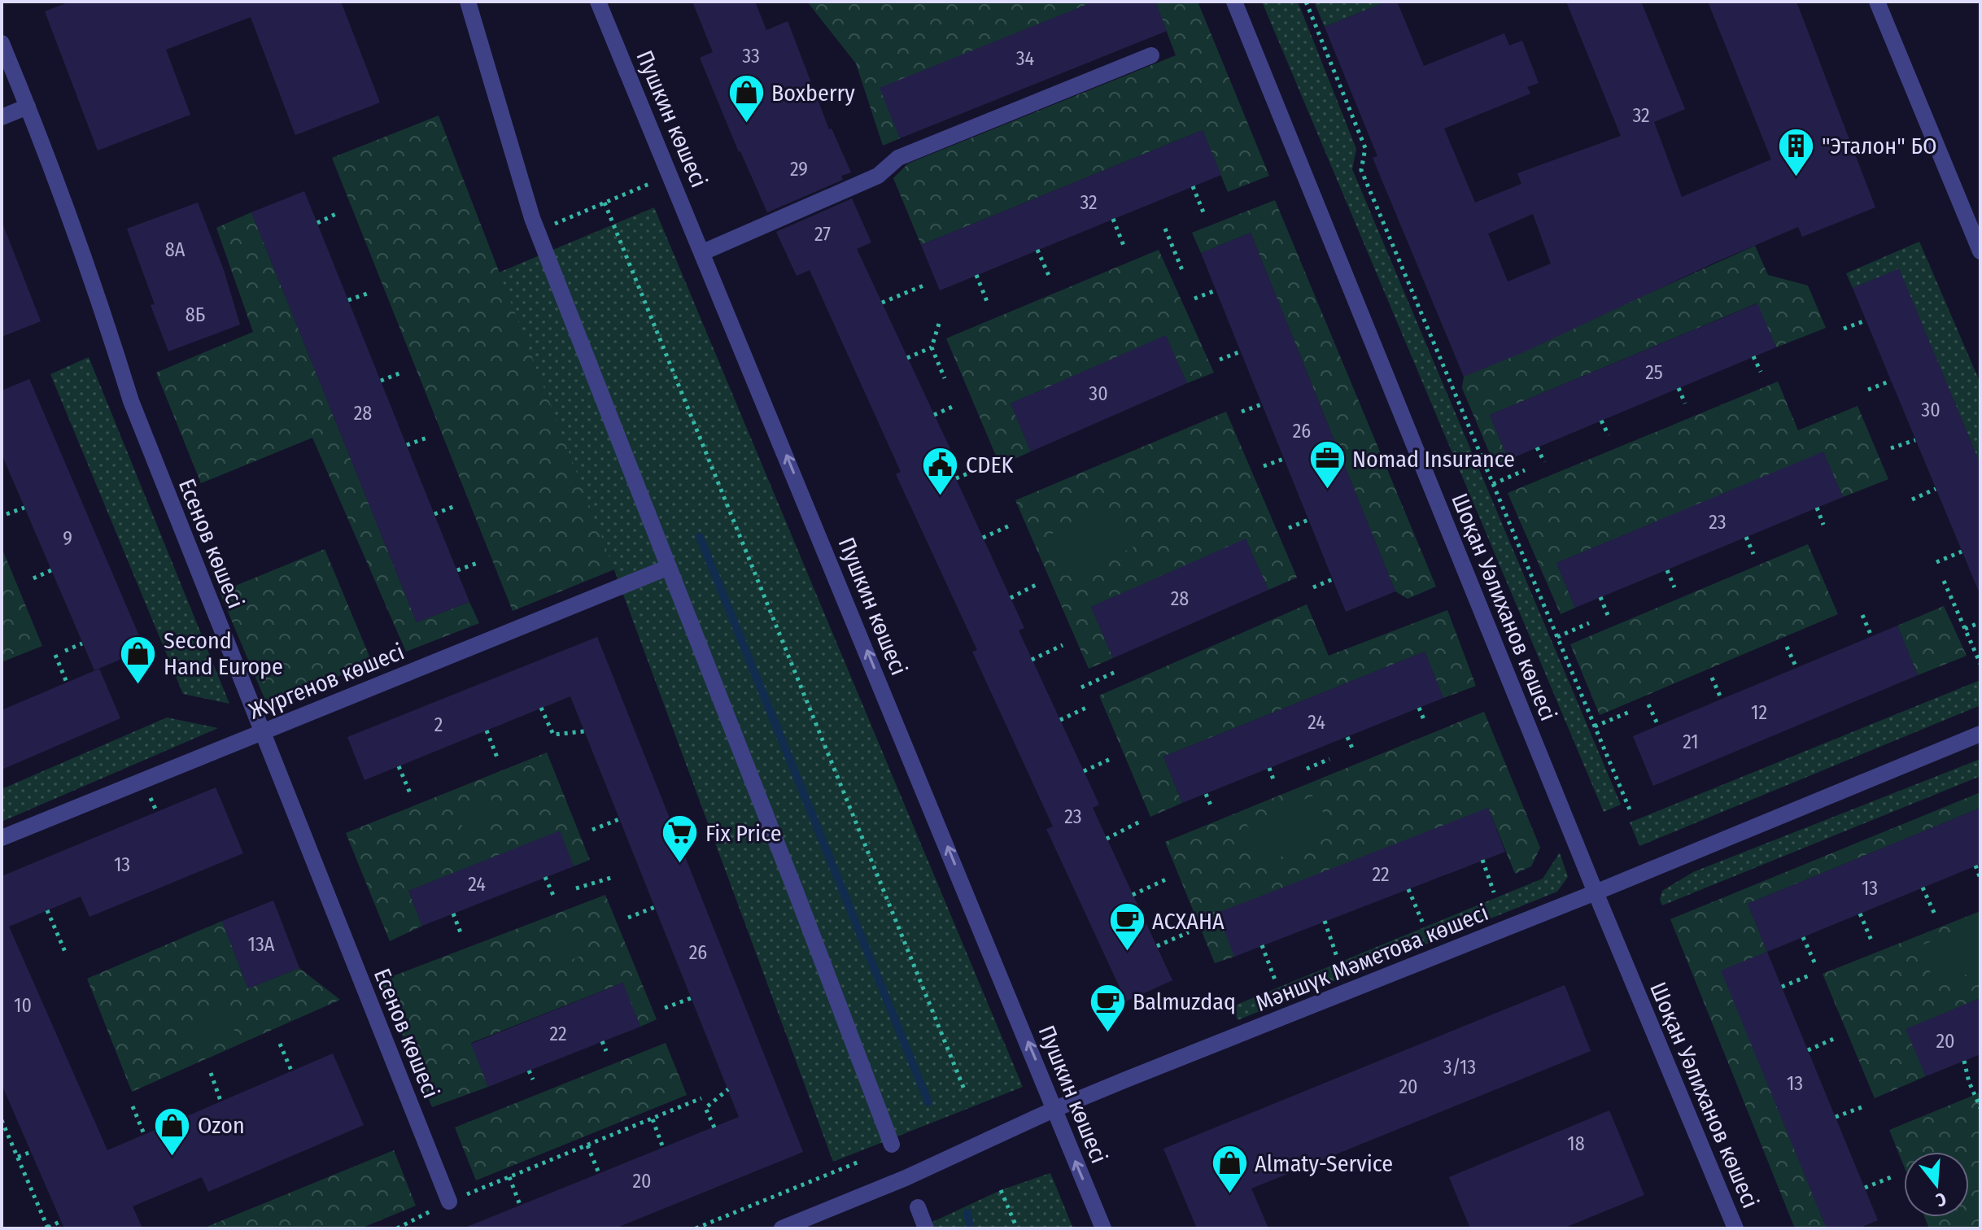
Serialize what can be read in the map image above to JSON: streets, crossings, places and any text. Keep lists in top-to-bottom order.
{
  "streets": {
    "street": [
      "Пушкин көшесі",
      "Есенов көшесі",
      "Шоқан Уәлиханов көшесі",
      "Жүргенов көшесі",
      "Мәншүк Мәметова көшесі"
    ]
  },
  "crossings": [
    ["Пушкин көшесі", "Мәншүк Мәметова көшесі"],
    ["Есенов көшесі", "Жүргенов көшесі"],
    ["Шоқан Уәлиханов көшесі", "Мәншүк Мәметова көшесі"]
  ],
  "one_way": ["Пушкин көшесі"],
  "places": {
    "shop": [
      "Boxberry",
      "Second Hand Europe",
      "Ozon",
      "Almaty-Service"
    ],
    "building": ["\"Эталон\" БО"],
    "office": ["Nomad Insurance"],
    "public building": ["CDEK"],
    "supermarket": ["Fix Price"],
    "cafe": ["ACXAHA", "Balmuzdaq"]
  },
  "house_numbers": [
    "33",
    "34",
    "32",
    "29",
    "32",
    "27",
    "8А",
    "8Б",
    "25",
    "30",
    "30",
    "28",
    "26",
    "23",
    "9",
    "28",
    "12",
    "24",
    "2",
    "21",
    "23",
    "13",
    "22",
    "24",
    "13",
    "13А",
    "26",
    "10",
    "22",
    "20",
    "3/13",
    "13",
    "20",
    "18",
    "20"
  ],
  "north": "bottom"
}
